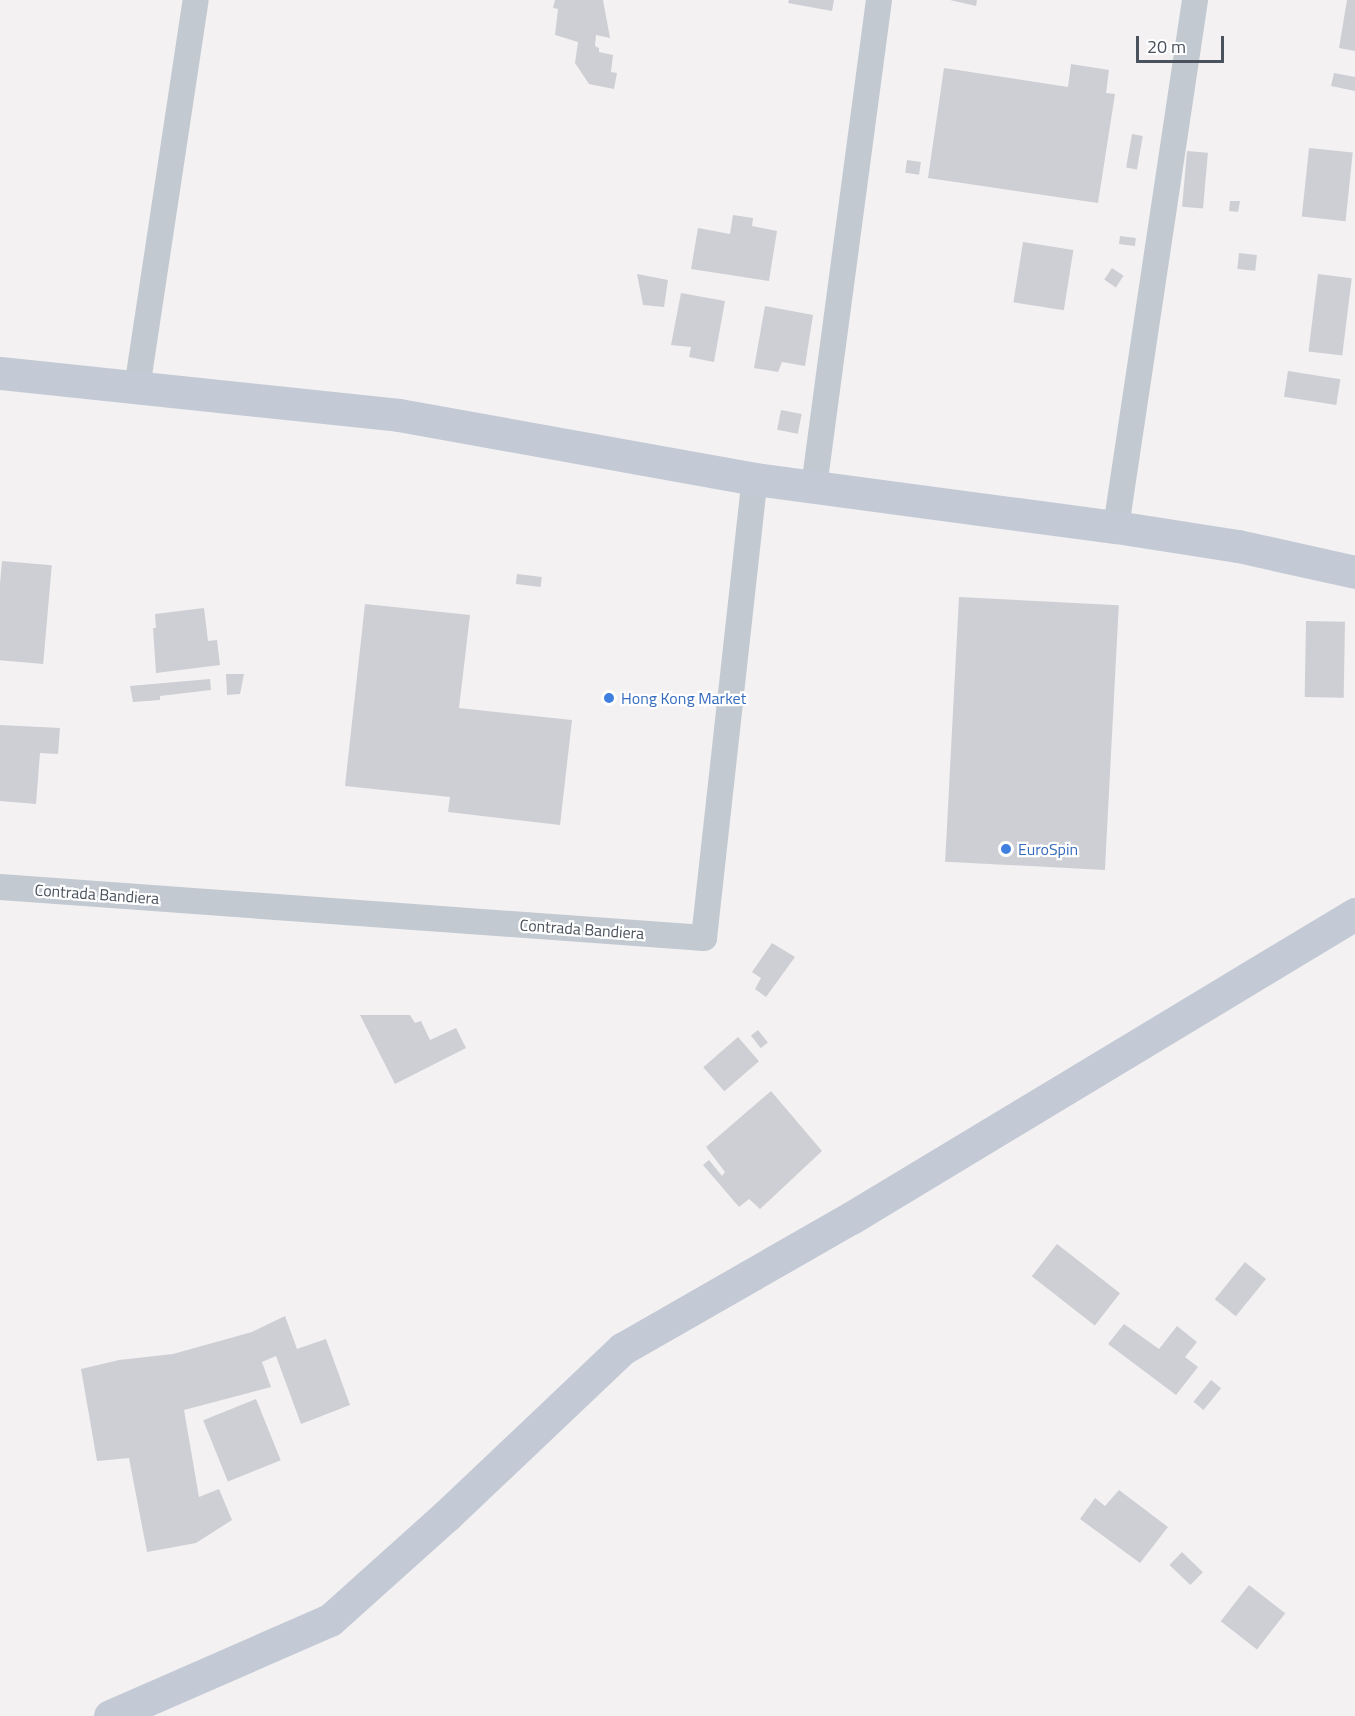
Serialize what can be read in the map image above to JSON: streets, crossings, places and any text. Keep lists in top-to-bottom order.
{
  "streets": {
    "street": ["Contrada Bandiera"]
  },
  "places": ["Hong Kong Market", "EuroSpin"],
  "scale_bar": "20 m"
}
